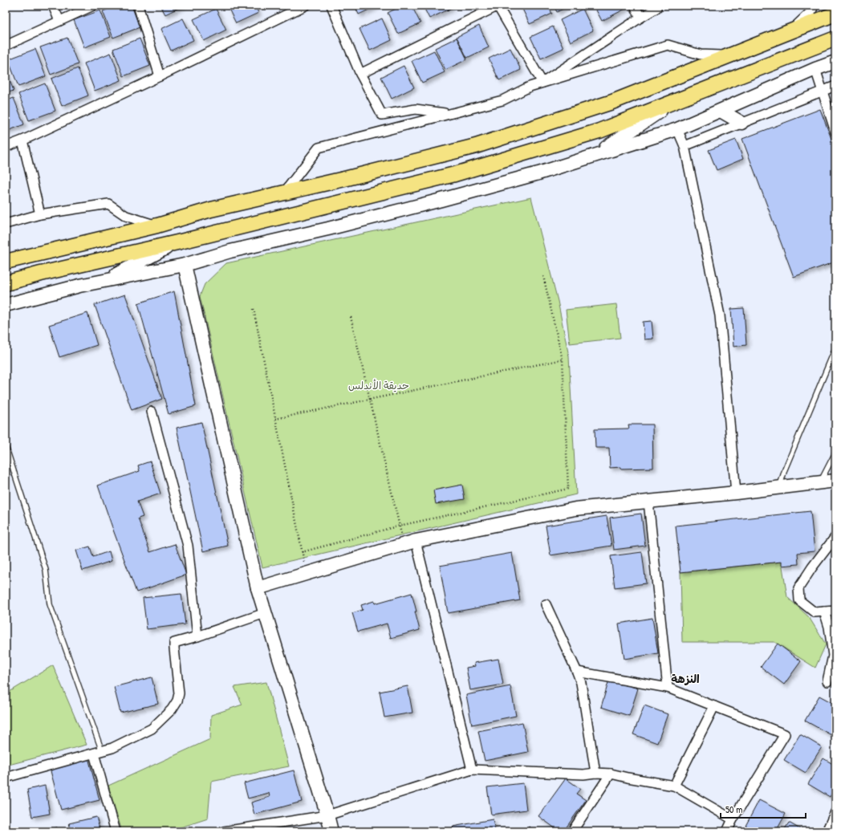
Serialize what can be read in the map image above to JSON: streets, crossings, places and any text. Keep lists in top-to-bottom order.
{
  "districts": ["النزهة"],
  "parks": ["حديقة الأندلس"],
  "scale_bar": "50 m"
}
